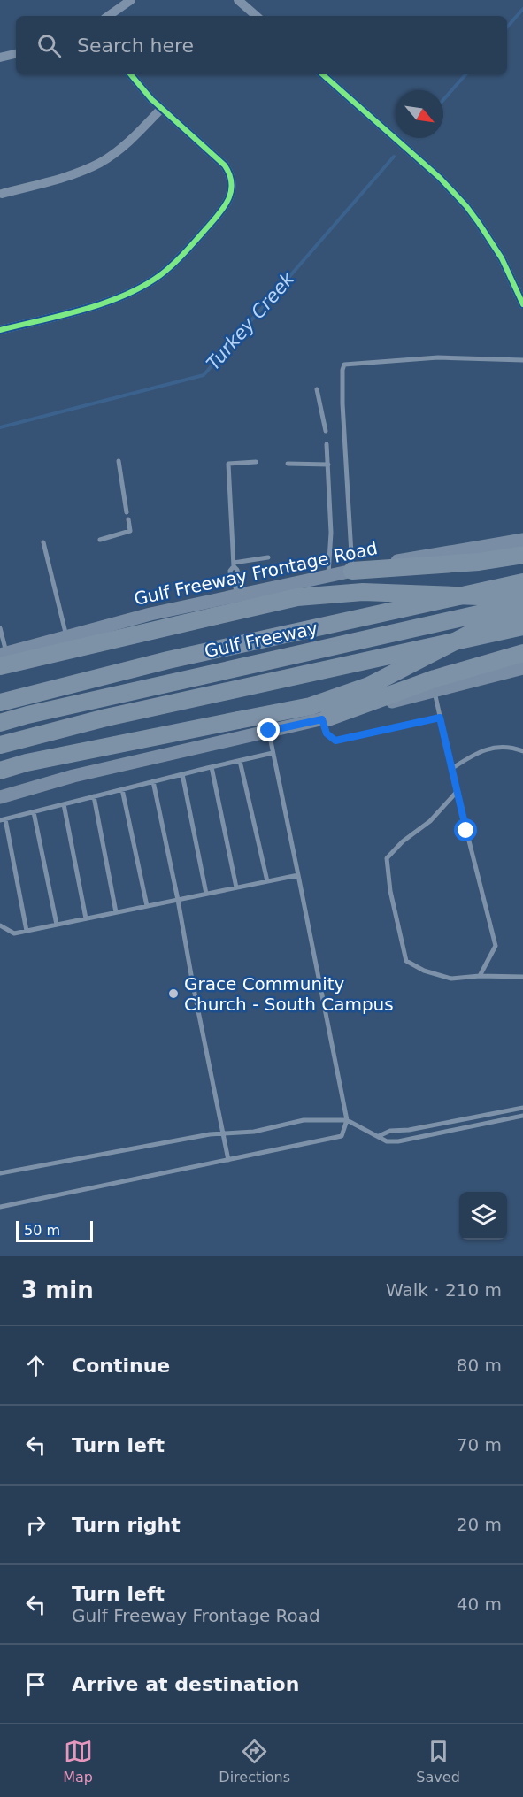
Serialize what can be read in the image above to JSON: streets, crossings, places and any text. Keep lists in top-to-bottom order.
{
  "streets": {
    "highway": ["Gulf Freeway"],
    "main road": ["Gulf Freeway Frontage Road"]
  },
  "water": ["Turkey Creek"],
  "places": ["Grace Community Church - South Campus"],
  "scale_bar": "50 m",
  "north": "bottom right",
  "page": {
    "search": "Search here",
    "scale": "50 m",
    "heading": ["3 min", "Walk · 210 m"],
    "list": [
      ["Continue", "80 m"],
      ["Turn left", "70 m"],
      ["Turn right", "20 m"],
      ["Turn left", "Gulf Freeway Frontage Road", "40 m"],
      "Arrive at destination"
    ],
    "nav": ["Map", "Directions", "Saved"]
  }
}
